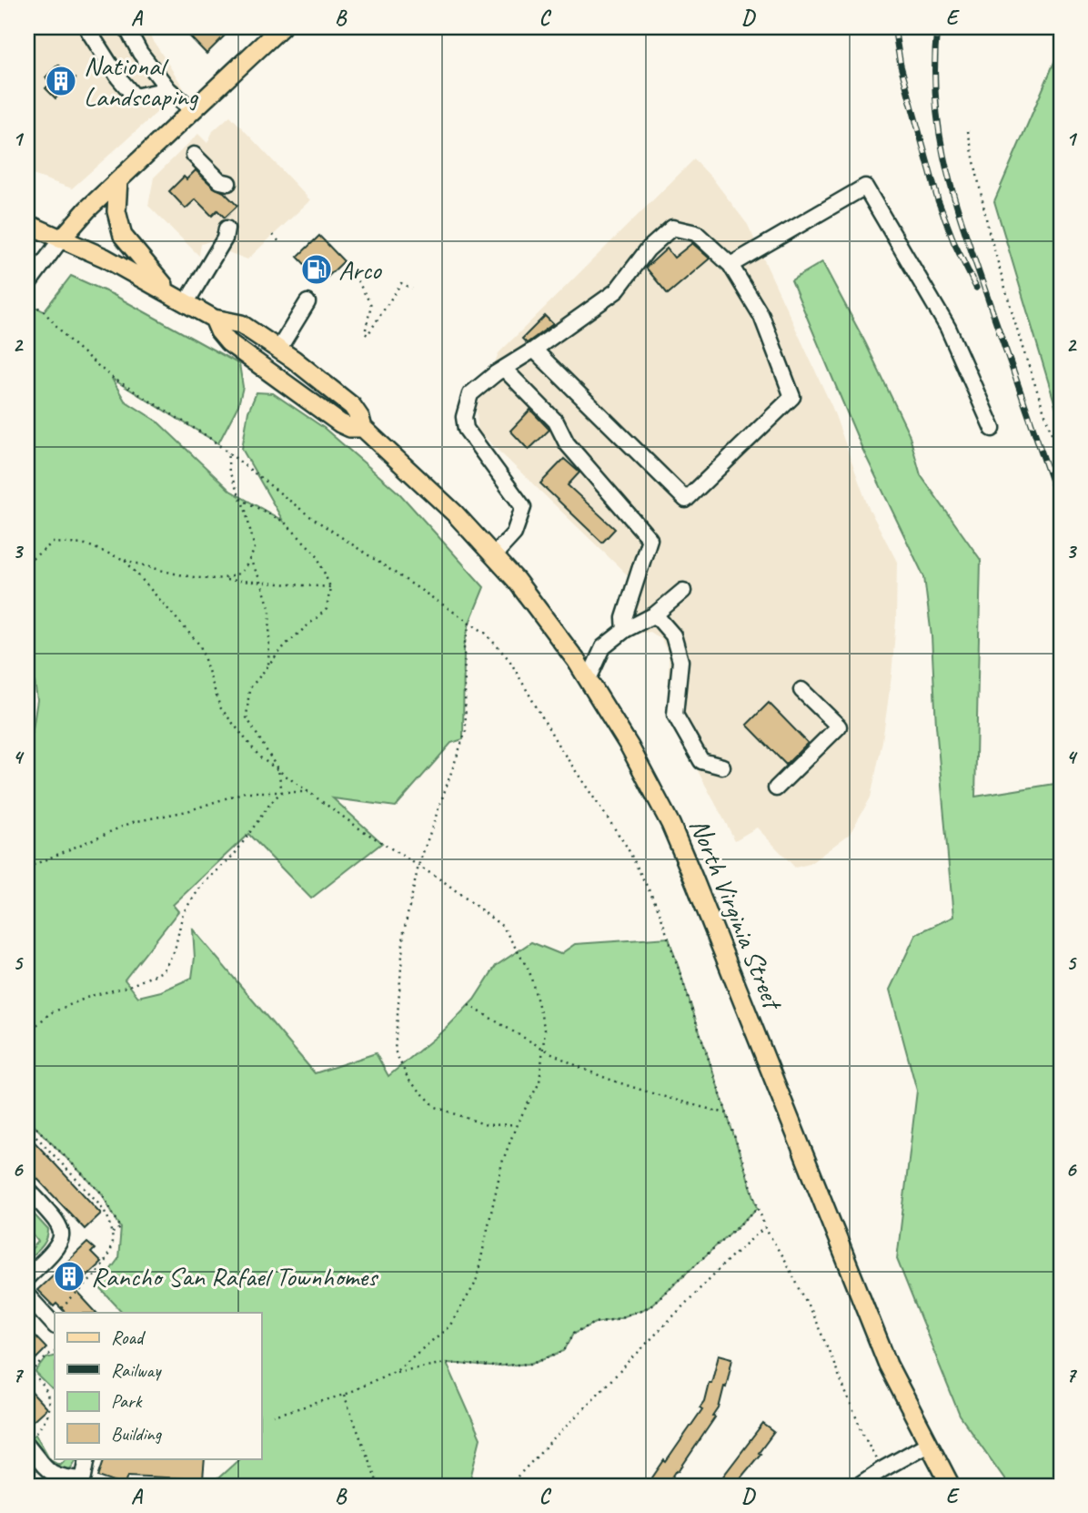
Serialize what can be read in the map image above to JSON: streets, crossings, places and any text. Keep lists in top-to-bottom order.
{
  "streets": {
    "main road": ["North Virginia Street"]
  },
  "places": {
    "building": ["National Landscaping", "Rancho San Rafael Townhomes"],
    "fuel station": ["Arco"]
  },
  "legend": [
    "Road",
    "Railway",
    "Park",
    "Building"
  ],
  "grid": {
    "columns": [
      "A",
      "B",
      "C",
      "D",
      "E"
    ],
    "rows": [
      "1",
      "2",
      "3",
      "4",
      "5",
      "6",
      "7"
    ]
  }
}
